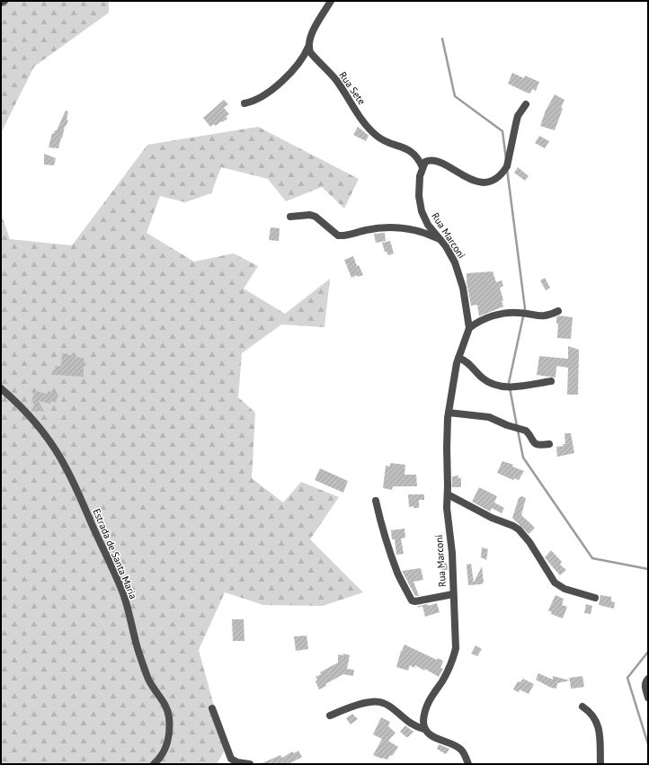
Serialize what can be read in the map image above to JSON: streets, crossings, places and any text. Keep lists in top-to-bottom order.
{
  "streets": {
    "street": ["Rua Sete", "Rua Marconi", "Estrada de Santa Maria"]
  },
  "crossings": [
    ["Rua Sete", "Rua Marconi"]
  ]
}
